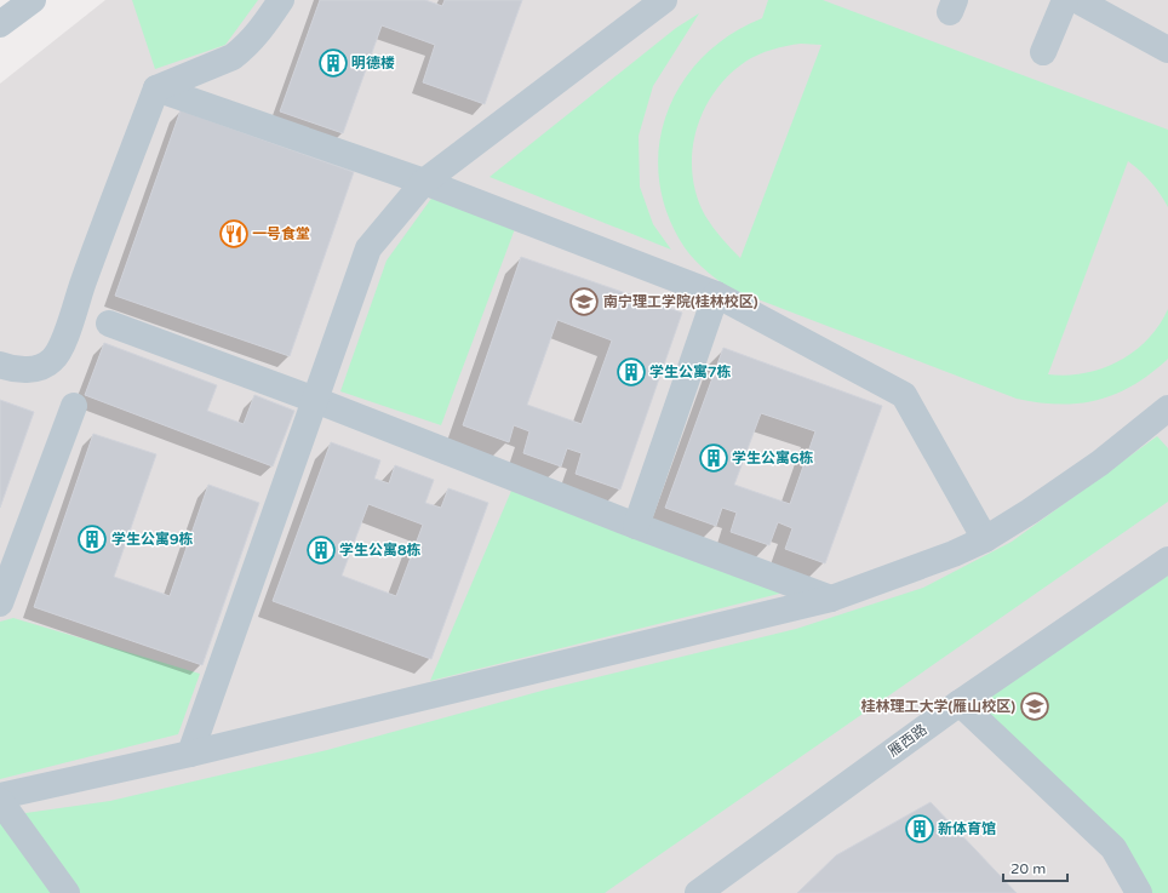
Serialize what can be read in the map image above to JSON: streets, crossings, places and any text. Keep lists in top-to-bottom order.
{
  "streets": {
    "street": ["雁西路"]
  },
  "places": {
    "building": [
      "明德楼",
      "学生公寓7栋",
      "学生公寓6栋",
      "学生公寓9栋",
      "学生公寓8栋",
      "新体育馆"
    ],
    "restaurant": ["一号食堂"],
    "school or university": ["南宁理工学院(桂林校区)", "桂林理工大学(雁山校区)"]
  },
  "scale_bar": "20 m"
}
